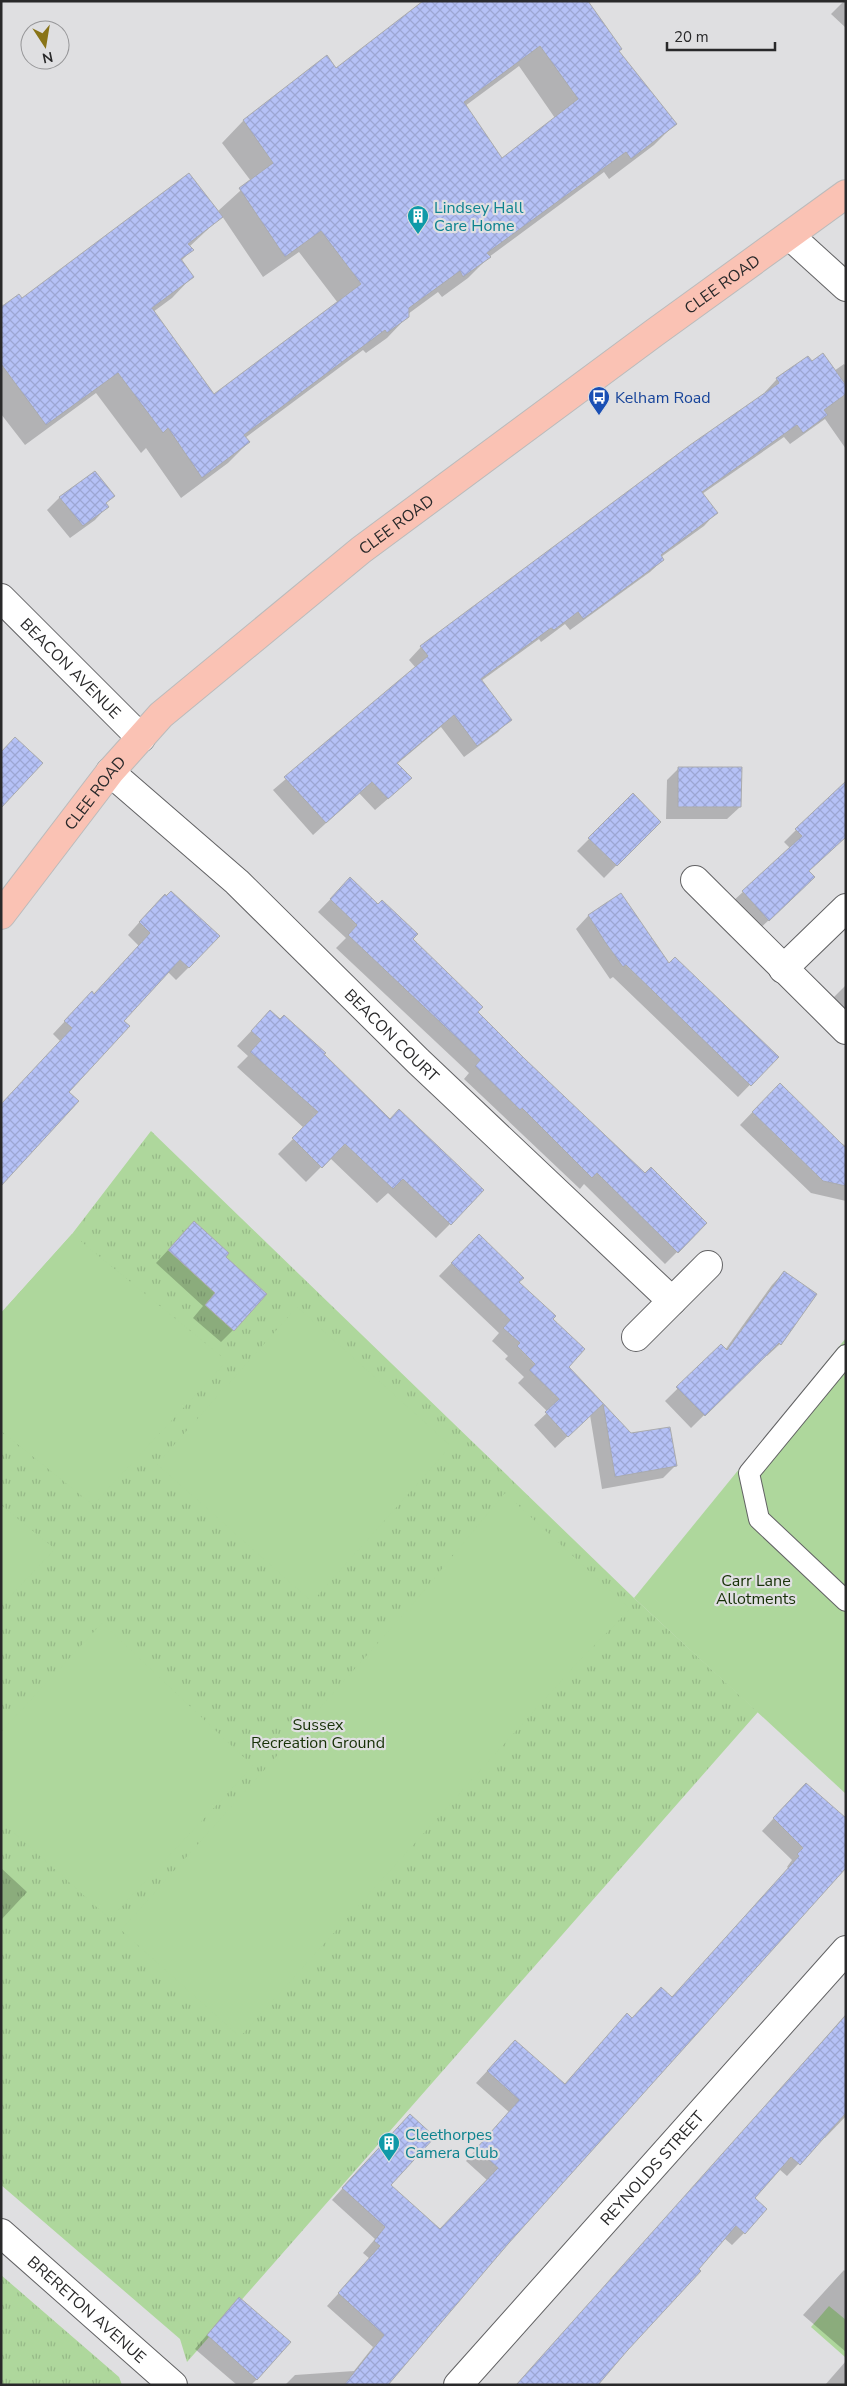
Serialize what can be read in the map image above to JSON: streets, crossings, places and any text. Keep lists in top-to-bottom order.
{
  "streets": {
    "main road": ["CLEE ROAD"],
    "street": [
      "BEACON AVENUE",
      "BEACON COURT",
      "REYNOLDS STREET",
      "BRERETON AVENUE"
    ]
  },
  "crossings": [
    ["CLEE ROAD", "BEACON AVENUE"],
    ["CLEE ROAD", "BEACON COURT"]
  ],
  "parks": ["Carr Lane Allotments", "Sussex Recreation Ground"],
  "places": {
    "building": ["Lindsey Hall Care Home", "Cleethorpes Camera Club"],
    "bus stop": ["Kelham Road"]
  },
  "scale_bar": "20 m",
  "north": "bottom"
}
